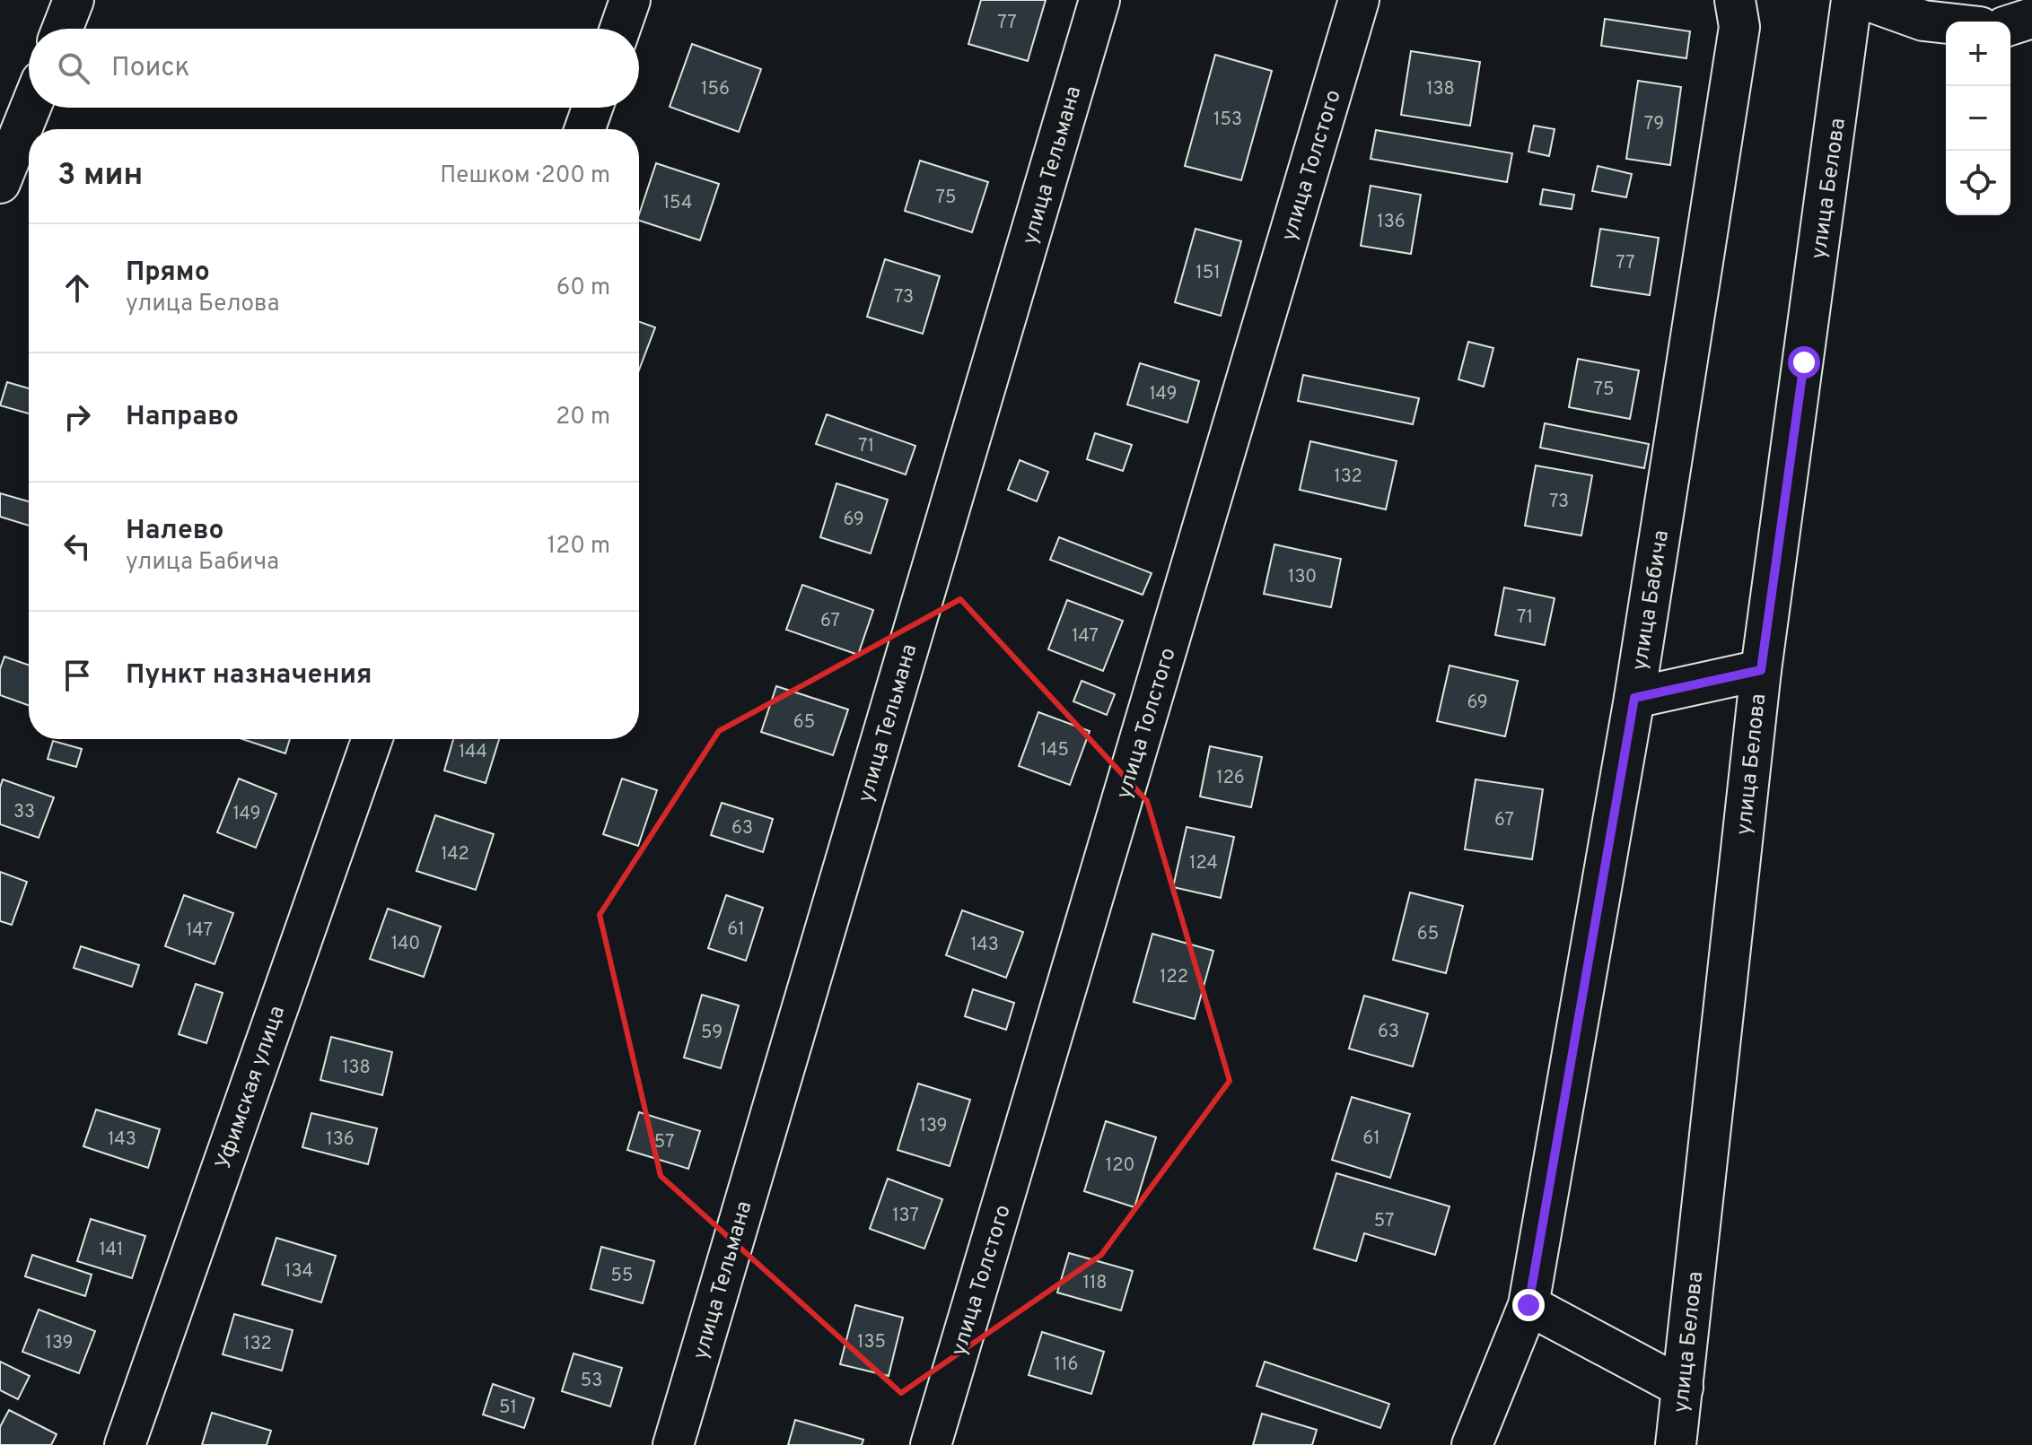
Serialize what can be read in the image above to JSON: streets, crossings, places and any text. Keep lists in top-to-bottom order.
{
  "streets": {
    "street": [
      "улица Тельмана",
      "улица Толстого",
      "улица Белова",
      "улица Бабича",
      "Уфимская улица"
    ]
  },
  "house_numbers": [
    "77",
    "156",
    "138",
    "153",
    "79",
    "75",
    "154",
    "136",
    "77",
    "151",
    "73",
    "75",
    "149",
    "71",
    "132",
    "73",
    "69",
    "130",
    "71",
    "67",
    "147",
    "69",
    "65",
    "145",
    "144",
    "126",
    "33",
    "149",
    "67",
    "63",
    "142",
    "124",
    "61",
    "147",
    "65",
    "140",
    "143",
    "122",
    "63",
    "59",
    "138",
    "139",
    "61",
    "143",
    "136",
    "57",
    "120",
    "137",
    "57",
    "141",
    "134",
    "55",
    "118",
    "135",
    "139",
    "132",
    "116",
    "53",
    "51"
  ],
  "page": {
    "map_buttons": ["+", "−"],
    "search": "Поиск",
    "heading": ["3 мин", "Пешком · 200 m"],
    "list": [
      ["Прямо", "улица Белова", "60 m"],
      ["Направо", "20 m"],
      ["Налево", "улица Бабича", "120 m"],
      "Пункт назначения"
    ]
  }
}
